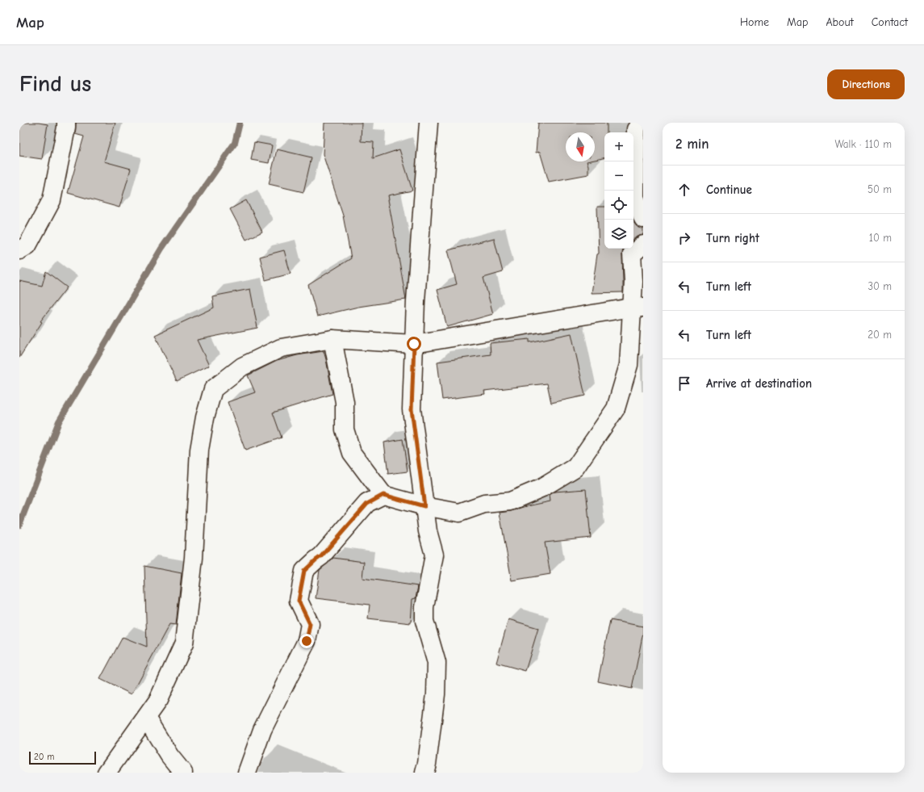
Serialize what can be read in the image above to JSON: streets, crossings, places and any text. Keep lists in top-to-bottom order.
{
  "scale_bar": "20 m",
  "north": "bottom",
  "page": {
    "header": "Map",
    "nav": [
      "Home",
      "Map",
      "About",
      "Contact"
    ],
    "buttons": "Directions",
    "title": "Find us",
    "heading": ["2 min", "Walk · 110 m"],
    "map_buttons": ["+", "−"],
    "list": [
      ["Continue", "50 m"],
      ["Turn right", "10 m"],
      ["Turn left", "30 m"],
      ["Turn left", "20 m"],
      "Arrive at destination"
    ],
    "scale": "20 m"
  }
}
